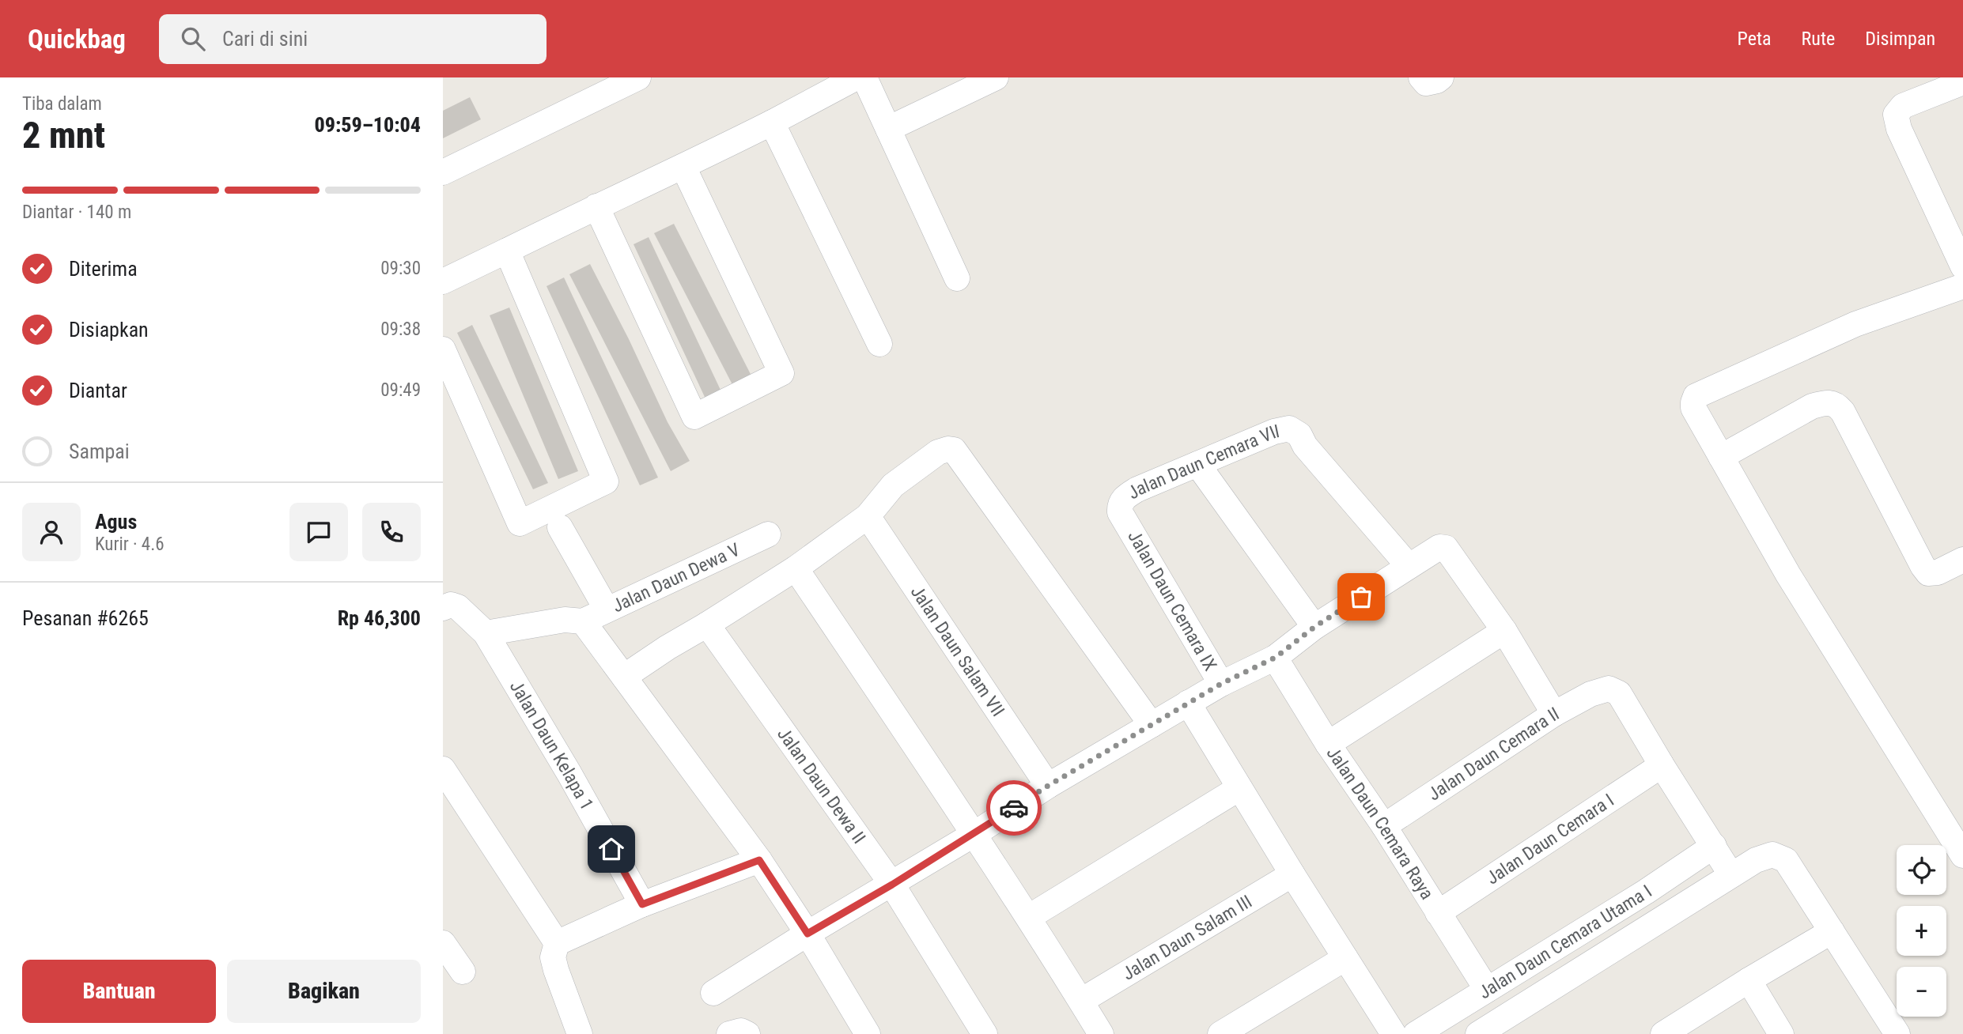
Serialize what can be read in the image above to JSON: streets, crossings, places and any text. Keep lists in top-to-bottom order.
{
  "streets": {
    "street": [
      "Jalan Daun Cemara VII",
      "Jalan Daun Dewa V",
      "Jalan Daun Cemara IX",
      "Jalan Daun Salam VII",
      "Jalan Daun Kelapa 1",
      "Jalan Daun Cemara II",
      "Jalan Daun Dewa II",
      "Jalan Daun Cemara Raya",
      "Jalan Daun Cemara I",
      "Jalan Daun Salam III",
      "Jalan Daun Cemara Utama I"
    ]
  },
  "crossings": [
    ["Jalan Daun Cemara VII", "Jalan Daun Cemara IX"],
    ["Jalan Daun Cemara II", "Jalan Daun Cemara Raya"],
    ["Jalan Daun Cemara II", "Jalan Daun Cemara I"],
    ["Jalan Daun Cemara Raya", "Jalan Daun Cemara I"],
    ["Jalan Daun Cemara Raya", "Jalan Daun Cemara Utama I"]
  ],
  "page": {
    "header": "Quickbag",
    "search": "Cari di sini",
    "nav": ["Peta", "Rute", "Disimpan"],
    "heading": ["2 mnt", "Tiba dalam", "09:59–10:04"],
    "panel": [
      "Agus",
      "Kurir · 4.6",
      "Pesanan #6265",
      "Rp 46,300"
    ],
    "bar": "Diantar · 140 m",
    "list": [
      ["Diterima", "09:30"],
      ["Disiapkan", "09:38"],
      ["Diantar", "09:49"],
      "Sampai"
    ],
    "map_buttons": ["+", "−"],
    "buttons": ["Bantuan", "Bagikan"]
  }
}
